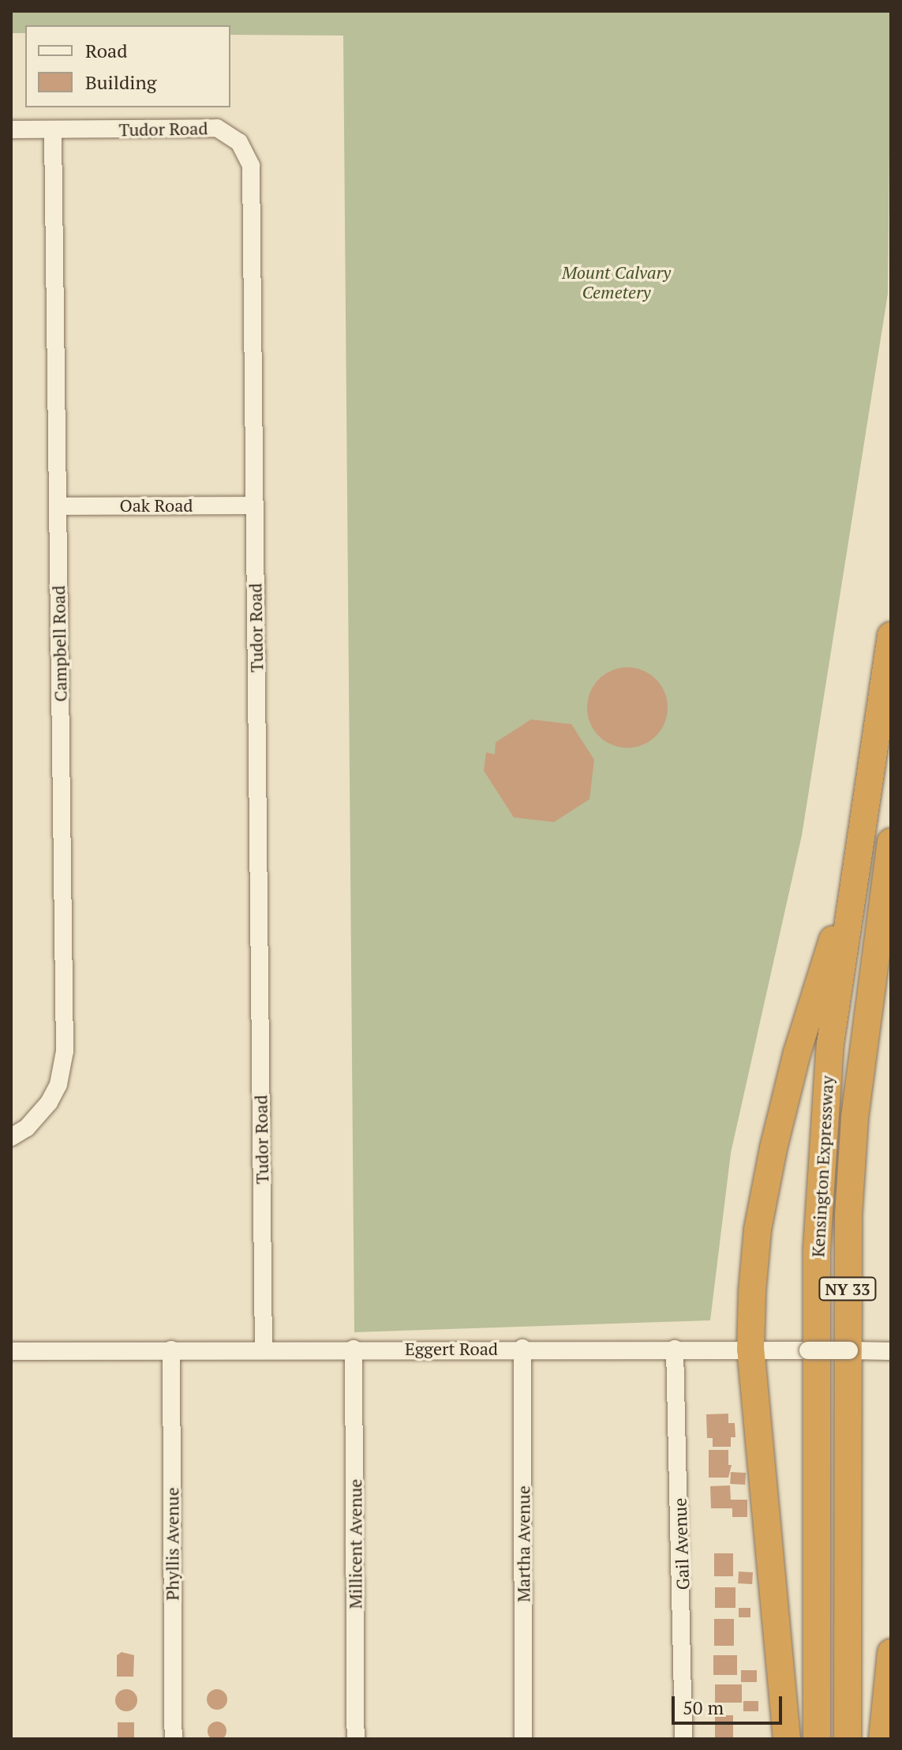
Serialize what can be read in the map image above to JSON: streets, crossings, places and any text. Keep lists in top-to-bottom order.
{
  "streets": {
    "highway": ["Kensington Expressway", "NY 33"],
    "street": [
      "Tudor Road",
      "Oak Road",
      "Campbell Road",
      "Eggert Road",
      "Phyllis Avenue",
      "Millicent Avenue",
      "Martha Avenue",
      "Gail Avenue"
    ]
  },
  "crossings": [
    ["Tudor Road", "Oak Road"],
    ["Tudor Road", "Campbell Road"],
    ["Tudor Road", "Eggert Road"],
    ["Oak Road", "Campbell Road"],
    ["Eggert Road", "Phyllis Avenue"],
    ["Eggert Road", "Millicent Avenue"],
    ["Eggert Road", "Martha Avenue"],
    ["Eggert Road", "Gail Avenue"]
  ],
  "parks": ["Mount Calvary Cemetery"],
  "legend": ["Road", "Building"],
  "scale_bar": "50 m"
}
